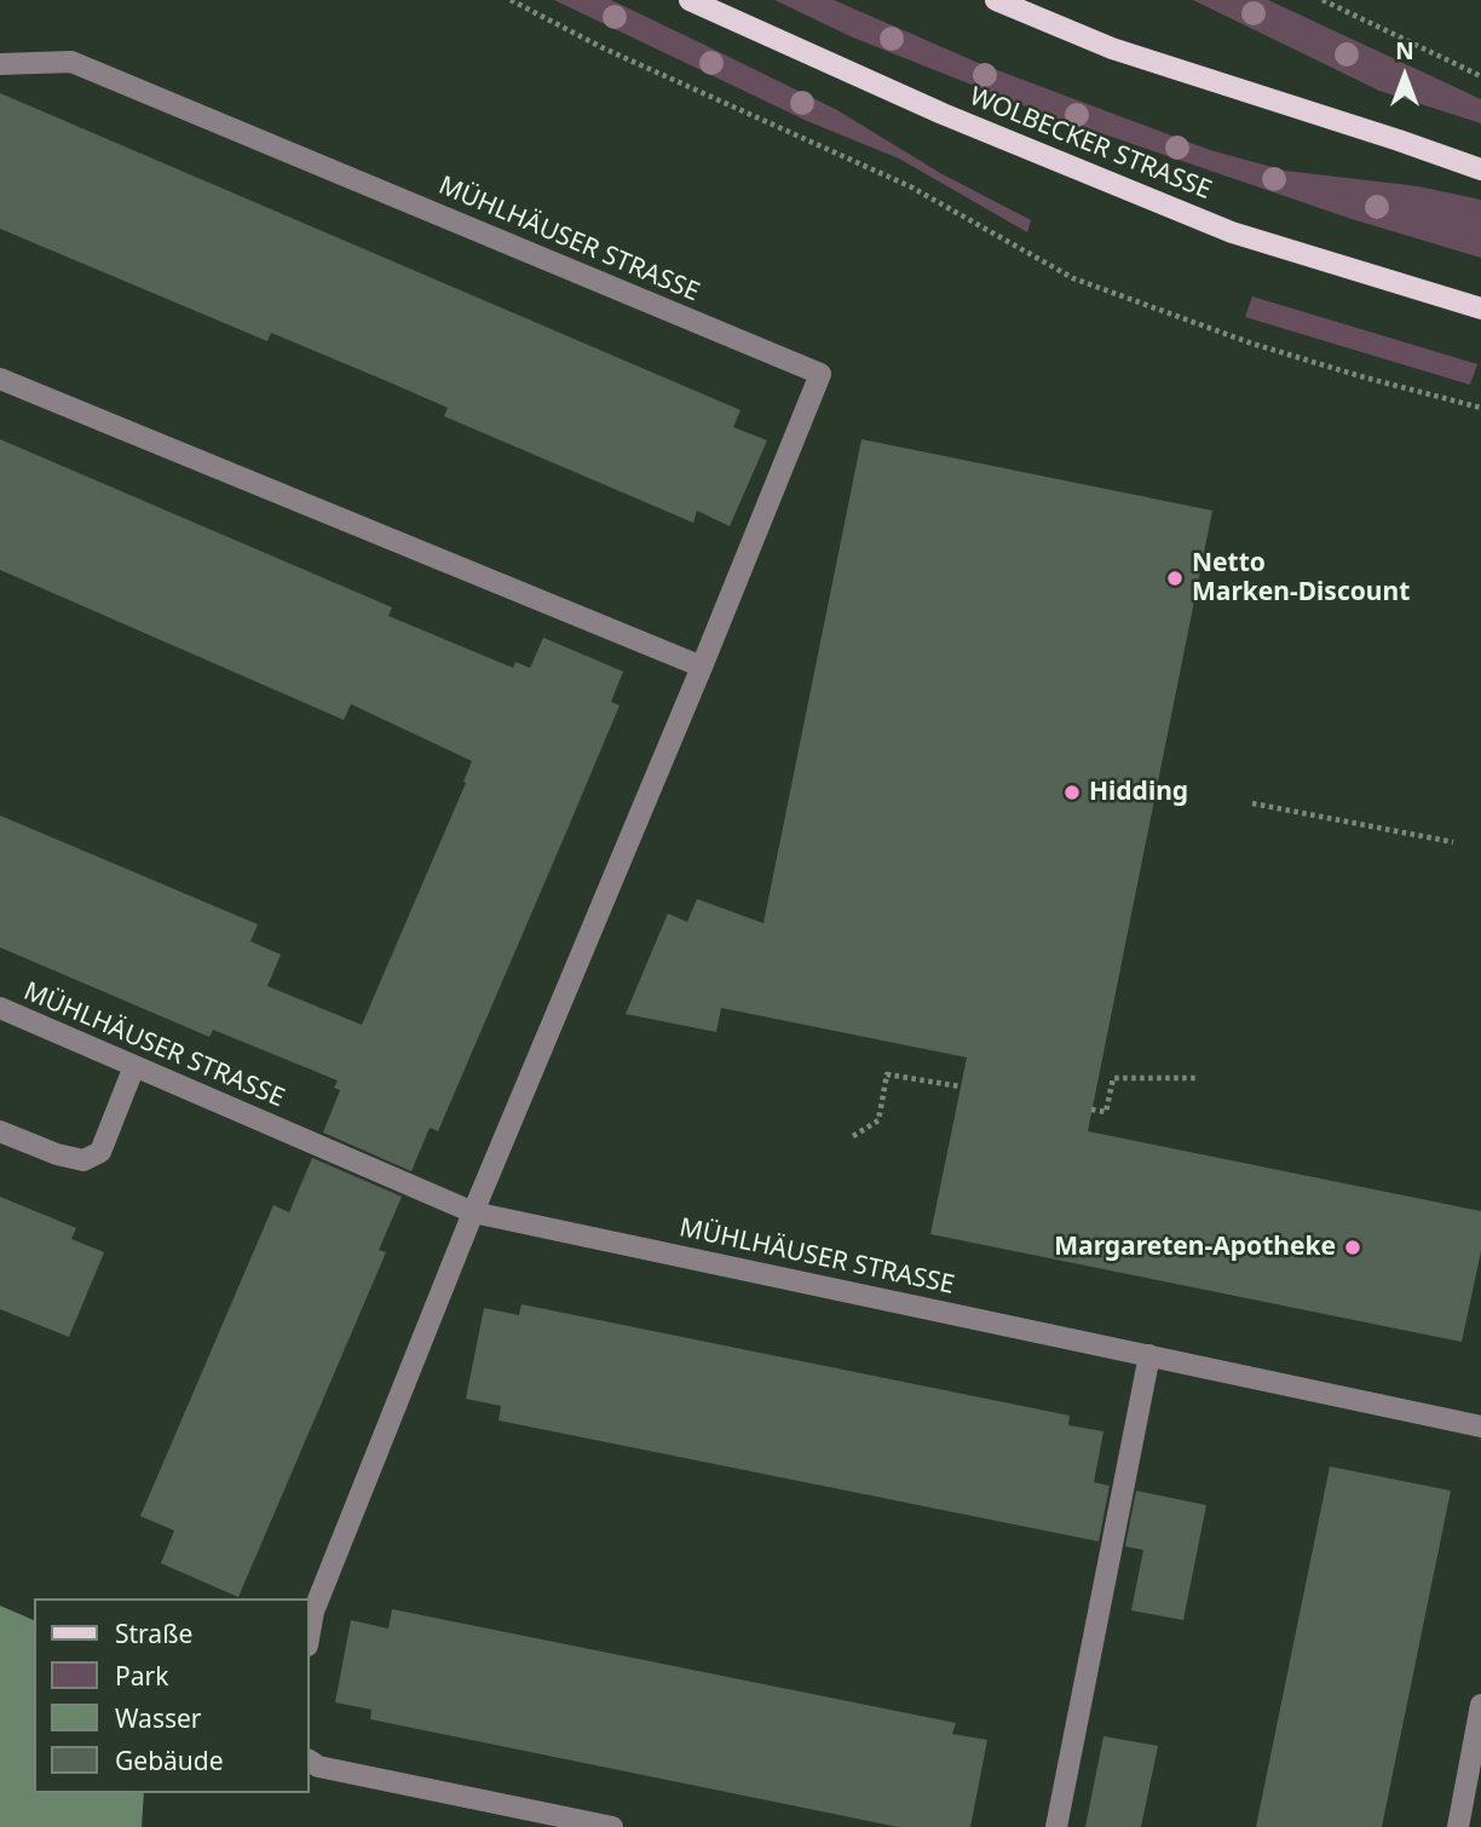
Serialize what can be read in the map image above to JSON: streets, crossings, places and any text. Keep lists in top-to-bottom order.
{
  "streets": {
    "main road": ["WOLBECKER STRASSE"],
    "street": ["MÜHLHÄUSER STRASSE"]
  },
  "places": ["Netto Marken-Discount", "Hidding", "Margareten-Apotheke"],
  "legend": [
    "Straße",
    "Park",
    "Wasser",
    "Gebäude"
  ],
  "north": "top"
}
